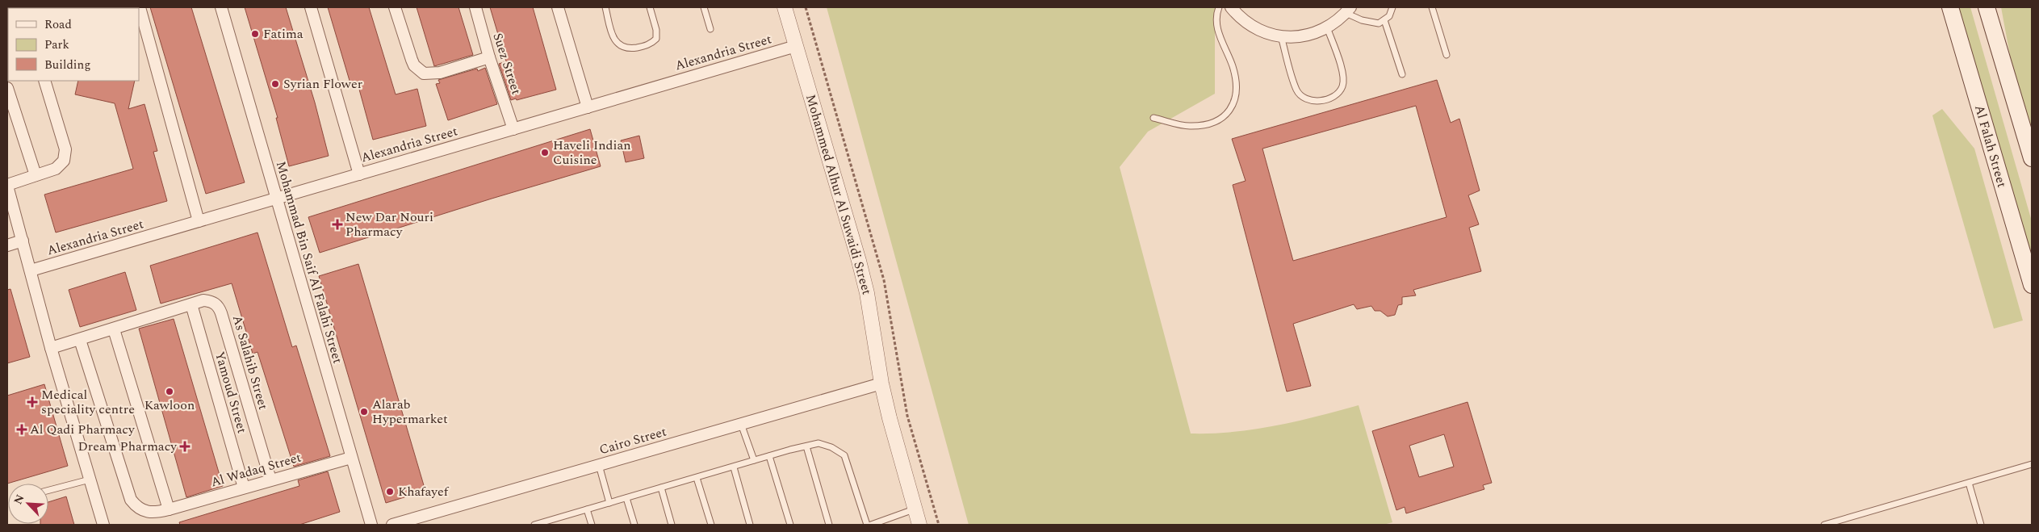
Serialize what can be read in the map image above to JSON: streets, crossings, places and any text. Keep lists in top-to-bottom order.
{
  "streets": {
    "main road": ["Al Falah Street"],
    "street": [
      "Alexandria Street",
      "Suez Street",
      "Mohammed Alhur Al Suwaidi Street",
      "Mohammad Bin Saif Al Falahi Street",
      "As Salahib Street",
      "Yamoud Street",
      "Cairo Street",
      "Al Wadaq Street"
    ]
  },
  "crossings": [
    ["Alexandria Street", "Suez Street"],
    ["Alexandria Street", "Mohammed Alhur Al Suwaidi Street"],
    ["Alexandria Street", "Mohammad Bin Saif Al Falahi Street"],
    ["Mohammed Alhur Al Suwaidi Street", "Cairo Street"],
    ["Mohammad Bin Saif Al Falahi Street", "Al Wadaq Street"],
    ["As Salahib Street", "Yamoud Street"],
    ["As Salahib Street", "Al Wadaq Street"],
    ["Yamoud Street", "Al Wadaq Street"]
  ],
  "places": {
    "other": [
      "Fatima",
      "Syrian Flower",
      "Haveli Indian Cuisine",
      "Kawloon",
      "Alarab Hypermarket",
      "Khafayef"
    ],
    "health": [
      "New Dar Nouri Pharmacy",
      "Medical speciality centre",
      "Al Qadi Pharmacy",
      "Dream Pharmacy"
    ]
  },
  "legend": ["Road", "Park", "Building"],
  "north": "top left"
}
